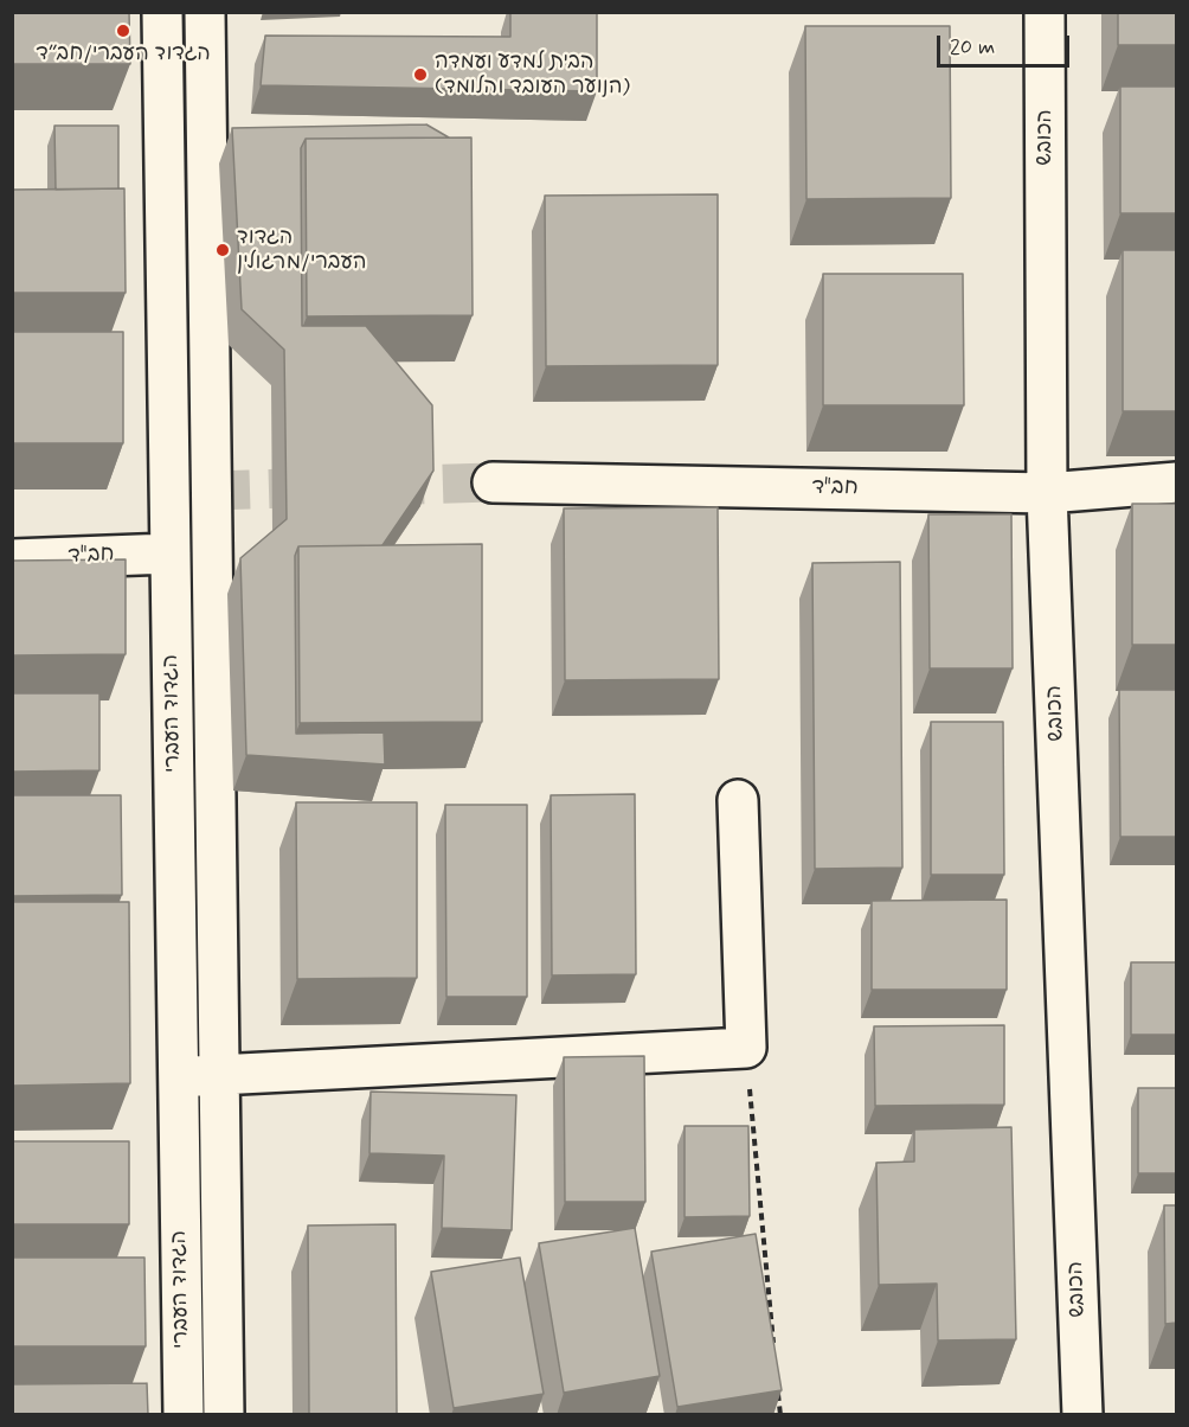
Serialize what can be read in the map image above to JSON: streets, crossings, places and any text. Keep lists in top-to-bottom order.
{
  "streets": {
    "street": ["הכובש", "חב\"ד", "הגדוד העברי"]
  },
  "crossings": [
    ["הכובש", "חב\"ד"],
    ["חב\"ד", "הגדוד העברי"]
  ],
  "places": ["הגדוד העברי/חב״ד", "הבית למדע ועמדה (הנוער העובד והלומד)", "הגדוד העברי/מרגולין"],
  "scale_bar": "20 m"
}
